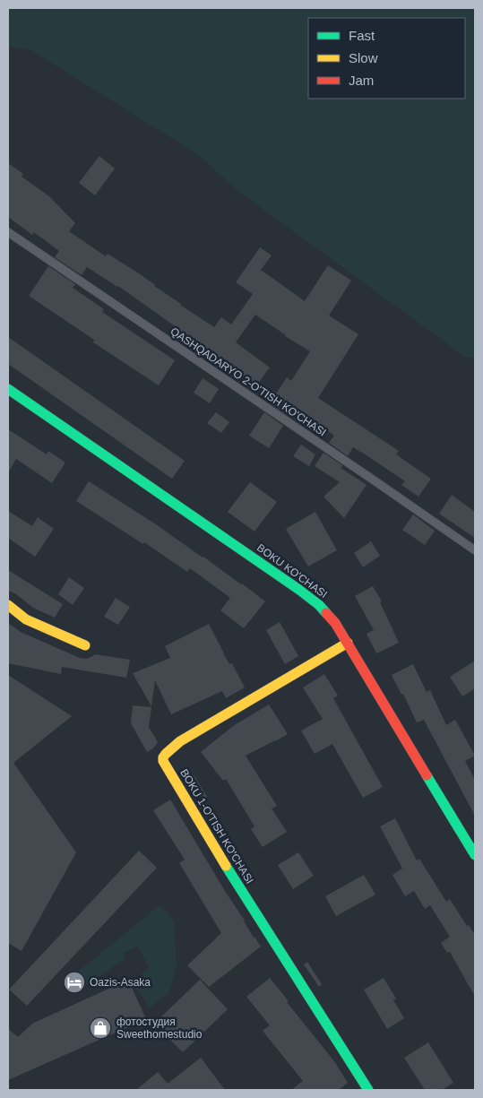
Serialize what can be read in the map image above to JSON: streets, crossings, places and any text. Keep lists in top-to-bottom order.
{
  "streets": {
    "street": ["BOKU KO'CHASI", "BOKU 1-O'TISH KO'CHASI"],
    "lane": ["QASHQADARYO 2-O'TISH KO'CHASI"]
  },
  "crossings": [
    ["BOKU KO'CHASI", "BOKU 1-O'TISH KO'CHASI"]
  ],
  "places": {
    "hotel": ["Oazis-Asaka"],
    "shop": ["фотостудия Sweethomestudio"]
  },
  "legend": ["Fast", "Slow", "Jam"]
}
